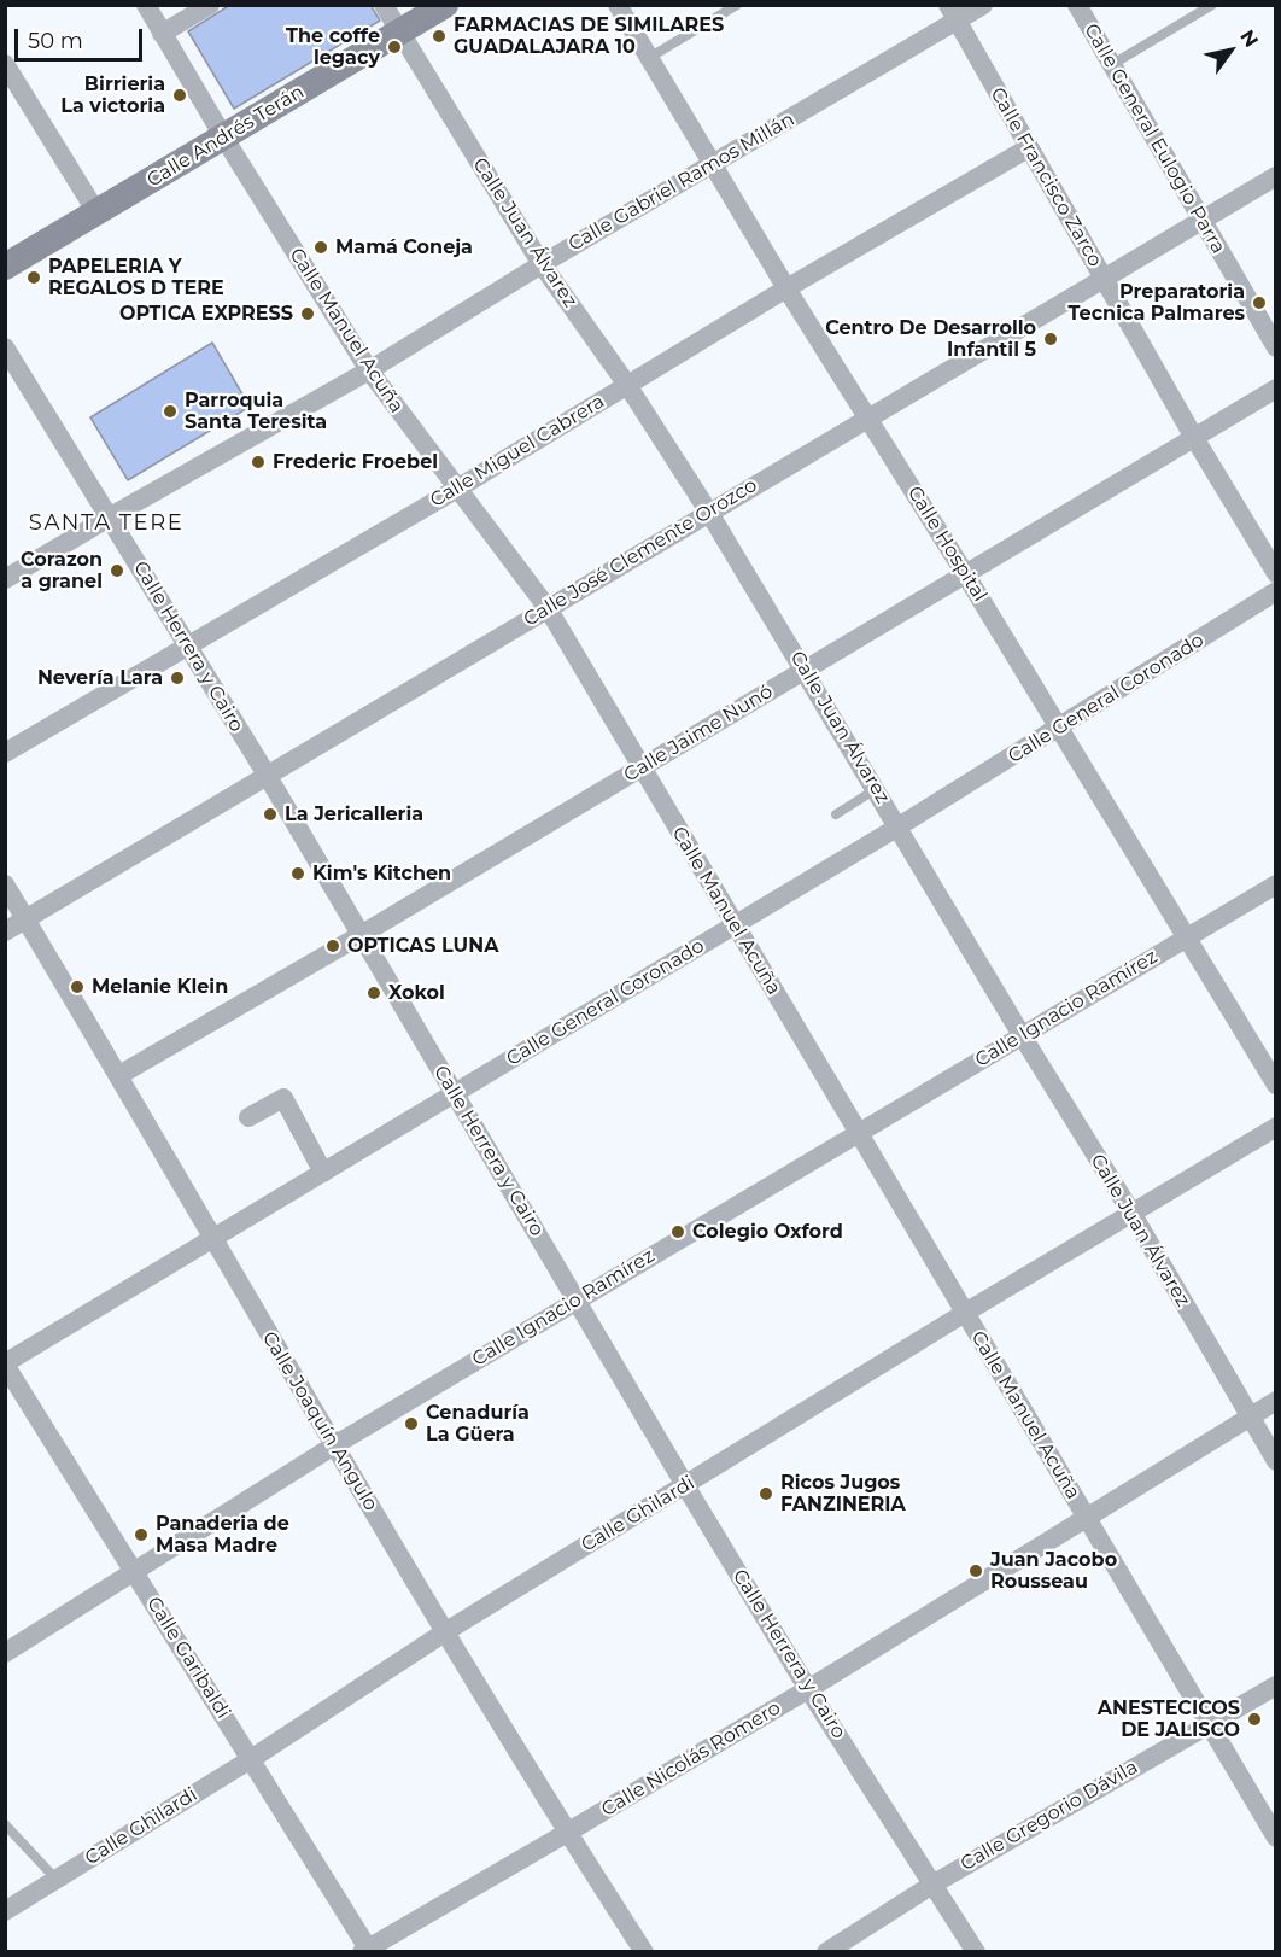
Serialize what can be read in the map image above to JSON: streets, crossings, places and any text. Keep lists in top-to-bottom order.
{
  "streets": {
    "street": [
      "Calle Andrés Terán",
      "Calle General Eulogio Parra",
      "Calle Francisco Zarco",
      "Calle Gabriel Ramos Millán",
      "Calle Juan Álvarez",
      "Calle Manuel Acuña",
      "Calle Miguel Cabrera",
      "Calle Hospital",
      "Calle José Clemente Orozco",
      "Calle Herrera y Cairo",
      "Calle General Coronado",
      "Calle Jaime Nunó",
      "Calle Ignacio Ramírez",
      "Calle Joaquín Angulo",
      "Calle Ghilardi",
      "Calle Garibaldi",
      "Calle Nicolás Romero",
      "Calle Gregorio Dávila"
    ]
  },
  "crossings": [
    ["Calle Andrés Terán", "Calle Juan Álvarez"],
    ["Calle Andrés Terán", "Calle Manuel Acuña"],
    ["Calle General Eulogio Parra", "Calle José Clemente Orozco"],
    ["Calle Francisco Zarco", "Calle Gabriel Ramos Millán"],
    ["Calle Francisco Zarco", "Calle Miguel Cabrera"],
    ["Calle Francisco Zarco", "Calle José Clemente Orozco"],
    ["Calle Francisco Zarco", "Calle Jaime Nunó"],
    ["Calle Gabriel Ramos Millán", "Calle Juan Álvarez"],
    ["Calle Gabriel Ramos Millán", "Calle Manuel Acuña"],
    ["Calle Gabriel Ramos Millán", "Calle Hospital"],
    ["Calle Gabriel Ramos Millán", "Calle Herrera y Cairo"],
    ["Calle Juan Álvarez", "Calle Miguel Cabrera"],
    ["Calle Juan Álvarez", "Calle José Clemente Orozco"],
    ["Calle Juan Álvarez", "Calle General Coronado"],
    ["Calle Juan Álvarez", "Calle Jaime Nunó"],
    ["Calle Juan Álvarez", "Calle Ignacio Ramírez"],
    ["Calle Juan Álvarez", "Calle Ghilardi"],
    ["Calle Juan Álvarez", "Calle Nicolás Romero"],
    ["Calle Manuel Acuña", "Calle Miguel Cabrera"],
    ["Calle Manuel Acuña", "Calle José Clemente Orozco"],
    ["Calle Manuel Acuña", "Calle General Coronado"],
    ["Calle Manuel Acuña", "Calle Jaime Nunó"],
    ["Calle Manuel Acuña", "Calle Ignacio Ramírez"],
    ["Calle Manuel Acuña", "Calle Ghilardi"],
    ["Calle Manuel Acuña", "Calle Nicolás Romero"],
    ["Calle Manuel Acuña", "Calle Gregorio Dávila"],
    ["Calle Miguel Cabrera", "Calle Hospital"],
    ["Calle Miguel Cabrera", "Calle Herrera y Cairo"],
    ["Calle Hospital", "Calle José Clemente Orozco"],
    ["Calle Hospital", "Calle General Coronado"],
    ["Calle Hospital", "Calle Jaime Nunó"],
    ["Calle Hospital", "Calle Ignacio Ramírez"],
    ["Calle José Clemente Orozco", "Calle Herrera y Cairo"],
    ["Calle José Clemente Orozco", "Calle Joaquín Angulo"],
    ["Calle Herrera y Cairo", "Calle General Coronado"],
    ["Calle Herrera y Cairo", "Calle Jaime Nunó"],
    ["Calle Herrera y Cairo", "Calle Ignacio Ramírez"],
    ["Calle Herrera y Cairo", "Calle Ghilardi"],
    ["Calle Herrera y Cairo", "Calle Nicolás Romero"],
    ["Calle Herrera y Cairo", "Calle Gregorio Dávila"],
    ["Calle General Coronado", "Calle Joaquín Angulo"],
    ["Calle General Coronado", "Calle Garibaldi"],
    ["Calle Jaime Nunó", "Calle Joaquín Angulo"],
    ["Calle Ignacio Ramírez", "Calle Joaquín Angulo"],
    ["Calle Ignacio Ramírez", "Calle Garibaldi"],
    ["Calle Joaquín Angulo", "Calle Ghilardi"],
    ["Calle Joaquín Angulo", "Calle Nicolás Romero"],
    ["Calle Ghilardi", "Calle Garibaldi"],
    ["Calle Garibaldi", "Calle Nicolás Romero"]
  ],
  "districts": ["SANTA TERE"],
  "places": [
    "FARMACIAS DE SIMILARES GUADALAJARA 10",
    "The coffe legacy",
    "Birrieria La victoria",
    "Mamá Coneja",
    "PAPELERIA Y REGALOS D TERE",
    "Preparatoria Tecnica Palmares",
    "OPTICA EXPRESS",
    "Centro De Desarrollo Infantil 5",
    "Parroquia Santa Teresita",
    "Frederic Froebel",
    "Corazon a granel",
    "Nevería Lara",
    "La Jericalleria",
    "Kim's Kitchen",
    "OPTICAS LUNA",
    "Melanie Klein",
    "Xokol",
    "Colegio Oxford",
    "Cenaduría La Güera",
    "Ricos Jugos FANZINERIA",
    "Panaderia de Masa Madre",
    "Juan Jacobo Rousseau",
    "ANESTECICOS DE JALISCO"
  ],
  "scale_bar": "50 m",
  "north": "top right"
}
